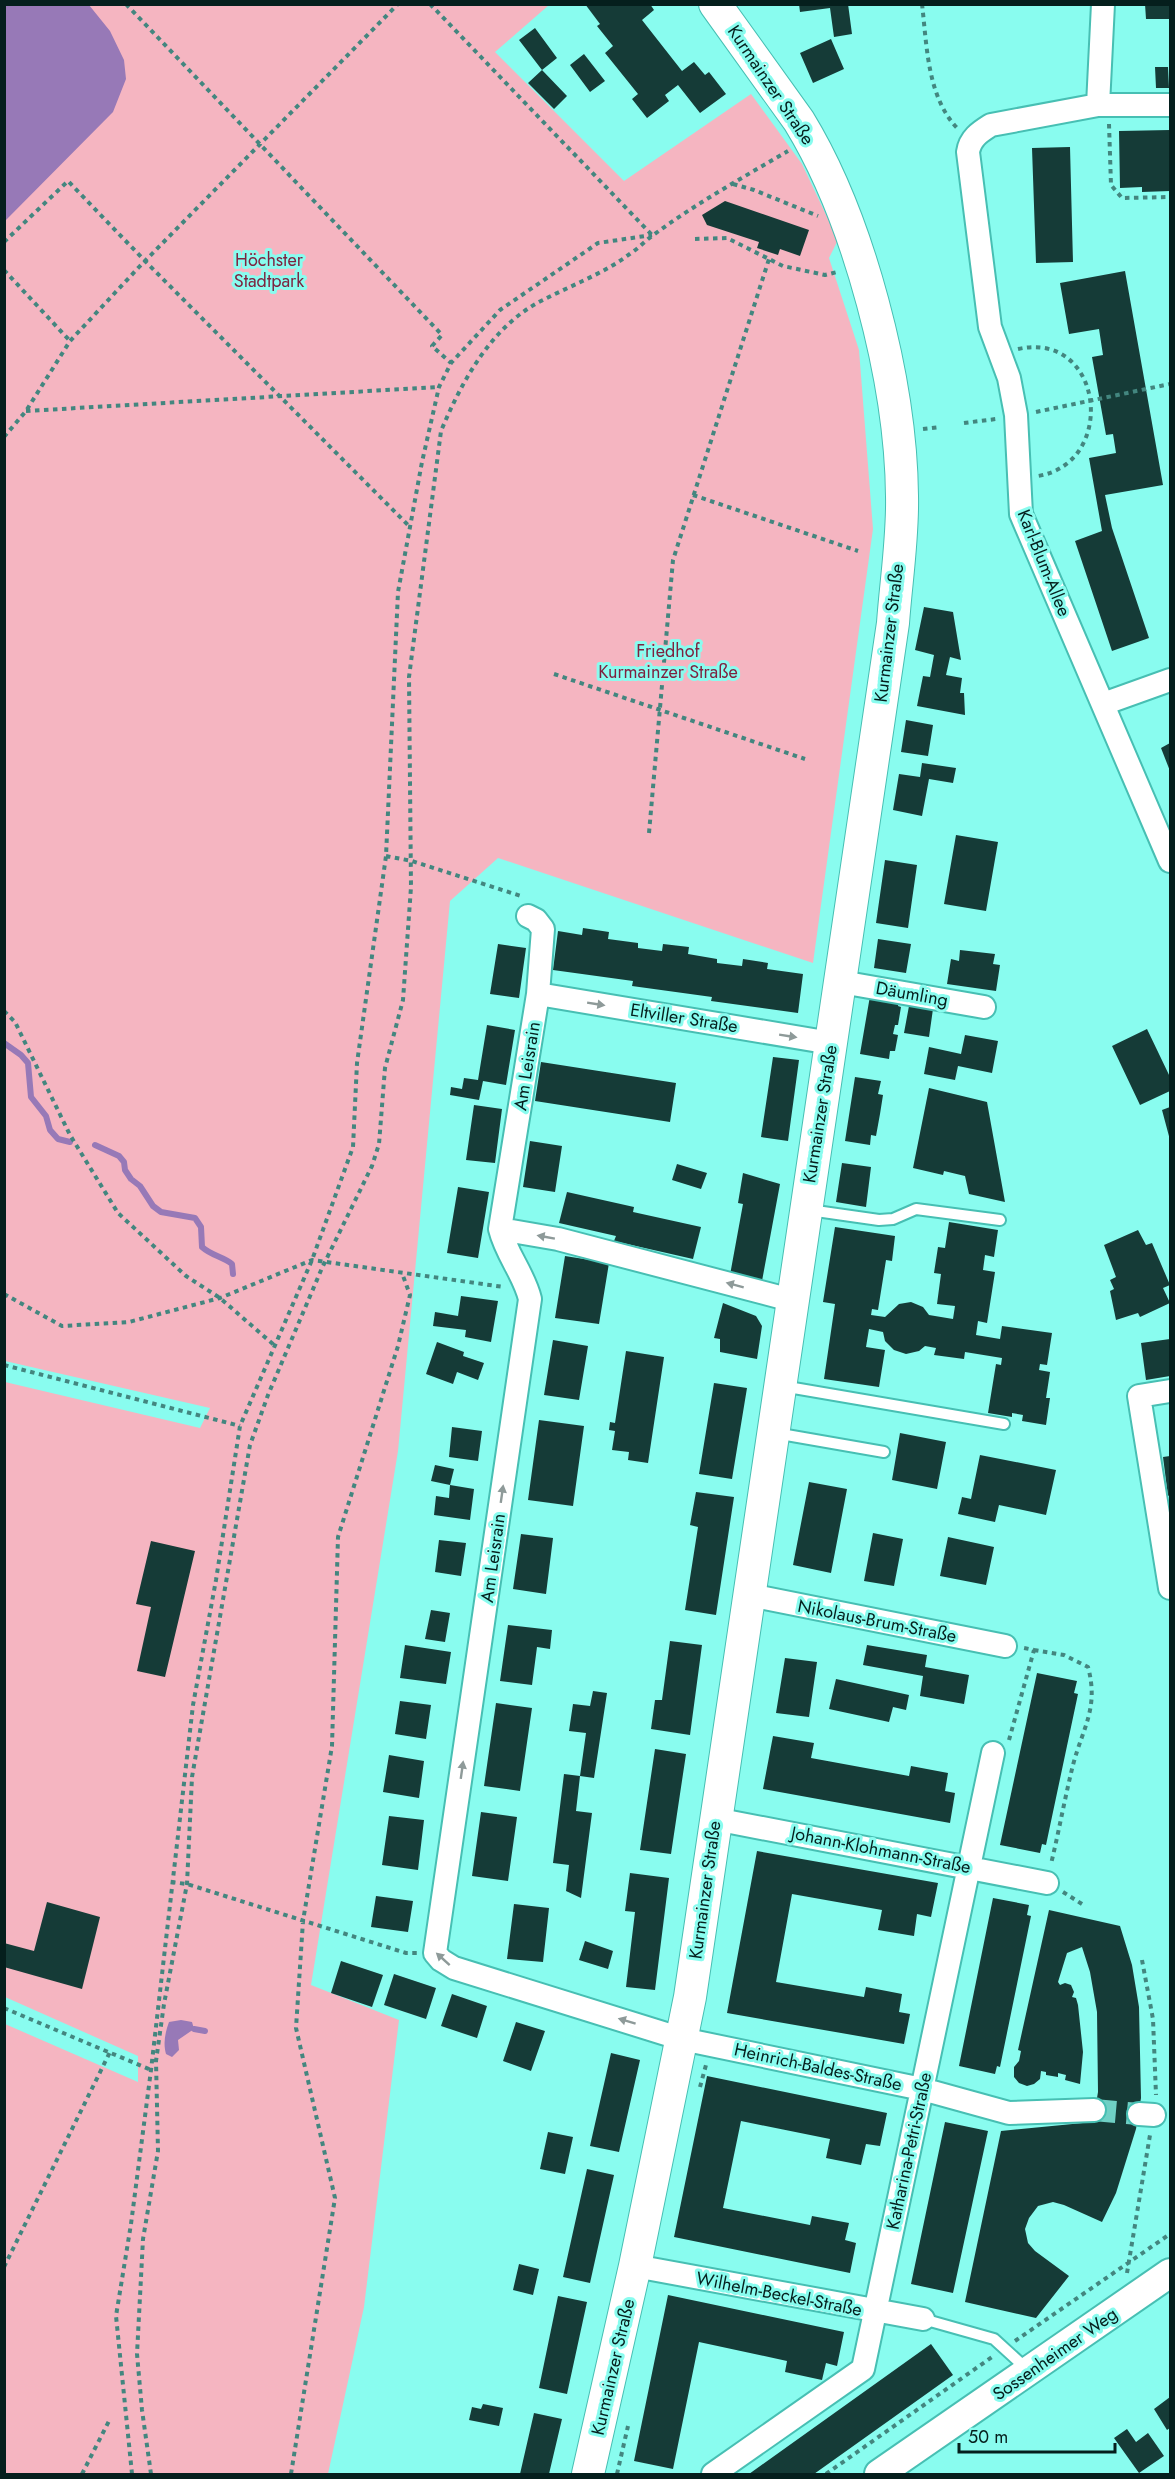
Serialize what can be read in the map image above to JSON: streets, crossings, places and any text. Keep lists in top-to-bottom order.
{
  "streets": {
    "main road": ["Kurmainzer Straße"],
    "street": [
      "Karl-Blum-Allee",
      "Däumling",
      "Eltviller Straße",
      "Am Leisrain",
      "Nikolaus-Brum-Straße",
      "Johann-Klohmann-Straße",
      "Heinrich-Baldes-Straße",
      "Katharina-Petri-Straße",
      "Wilhelm-Beckel-Straße",
      "Sossenheimer Weg"
    ]
  },
  "crossings": [
    ["Kurmainzer Straße", "Däumling"],
    ["Kurmainzer Straße", "Eltviller Straße"],
    ["Kurmainzer Straße", "Nikolaus-Brum-Straße"],
    ["Kurmainzer Straße", "Johann-Klohmann-Straße"],
    ["Kurmainzer Straße", "Heinrich-Baldes-Straße"],
    ["Kurmainzer Straße", "Wilhelm-Beckel-Straße"],
    ["Eltviller Straße", "Am Leisrain"],
    ["Johann-Klohmann-Straße", "Katharina-Petri-Straße"],
    ["Heinrich-Baldes-Straße", "Katharina-Petri-Straße"],
    ["Katharina-Petri-Straße", "Wilhelm-Beckel-Straße"]
  ],
  "one_way": ["Eltviller Straße", "Am Leisrain"],
  "parks": ["Höchster Stadtpark", "Friedhof Kurmainzer Straße"],
  "scale_bar": "50 m"
}
